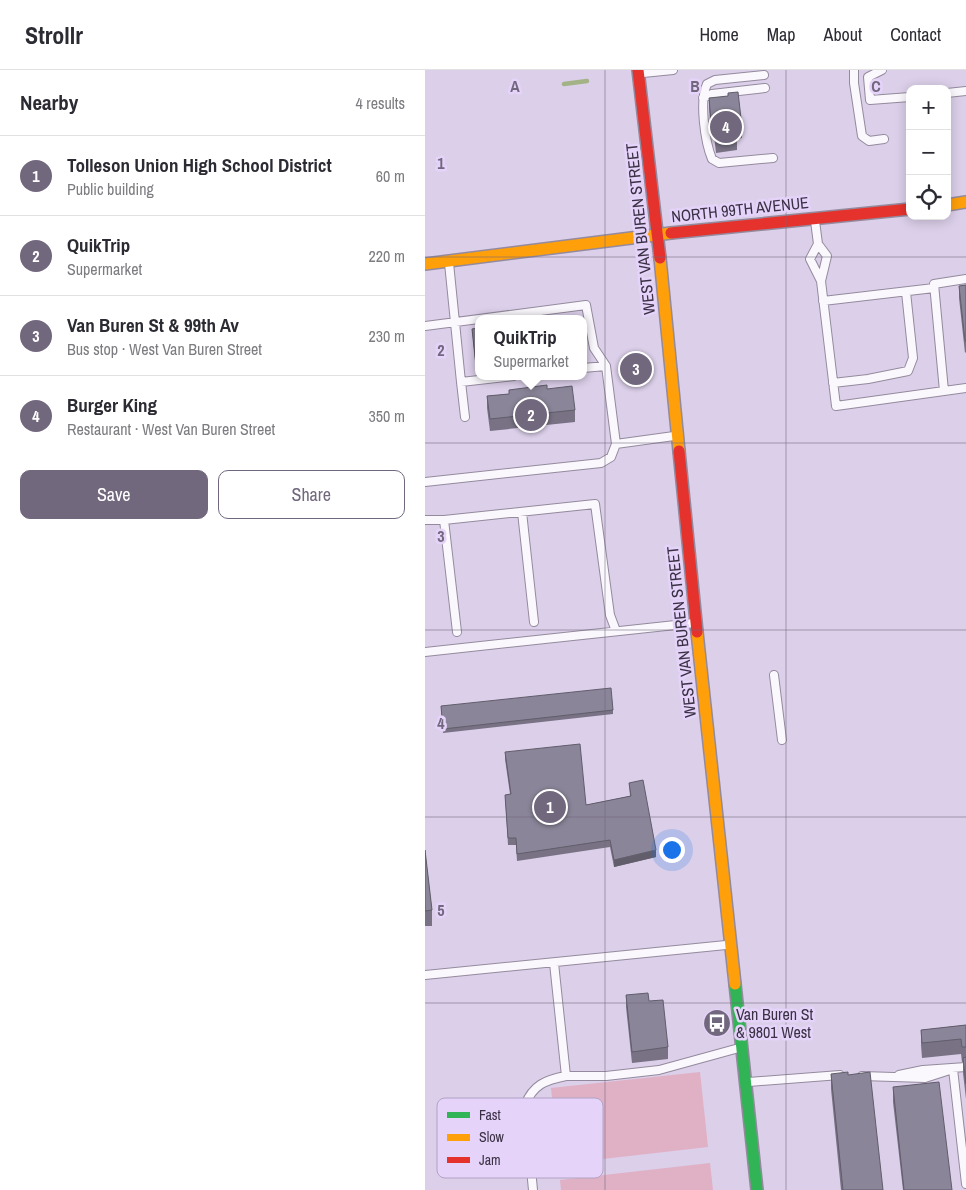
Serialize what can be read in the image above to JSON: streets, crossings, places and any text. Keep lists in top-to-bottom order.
{
  "streets": {
    "main road": ["NORTH 99TH AVENUE", "WEST VAN BUREN STREET"]
  },
  "crossings": [
    ["NORTH 99TH AVENUE", "WEST VAN BUREN STREET"]
  ],
  "places": {
    "bus stop": ["Van Buren St & 9801 West"]
  },
  "legend": ["Fast", "Slow", "Jam"],
  "page": {
    "header": "Strollr",
    "nav": [
      "Home",
      "Map",
      "About",
      "Contact"
    ],
    "heading": ["Nearby", "4 results"],
    "map_buttons": ["+", "−"],
    "pins": [
      "4",
      "3",
      "2",
      "1"
    ],
    "list": [
      {
        "mark": "1",
        "name": "Tolleson Union High School District",
        "note": "Public building",
        "value": "60 m"
      },
      {
        "mark": "2",
        "name": "QuikTrip",
        "note": "Supermarket",
        "value": "220 m"
      },
      {
        "mark": "3",
        "name": "Van Buren St & 99th Av",
        "note": "Bus stop · West Van Buren Street",
        "value": "230 m"
      },
      {
        "mark": "4",
        "name": "Burger King",
        "note": "Restaurant · West Van Buren Street",
        "value": "350 m"
      }
    ],
    "popup": ["QuikTrip", "Supermarket"],
    "buttons": ["Save", "Share"]
  },
  "grid": {
    "columns": ["A", "B", "C"],
    "rows": [
      "1",
      "2",
      "3",
      "4",
      "5"
    ]
  }
}
